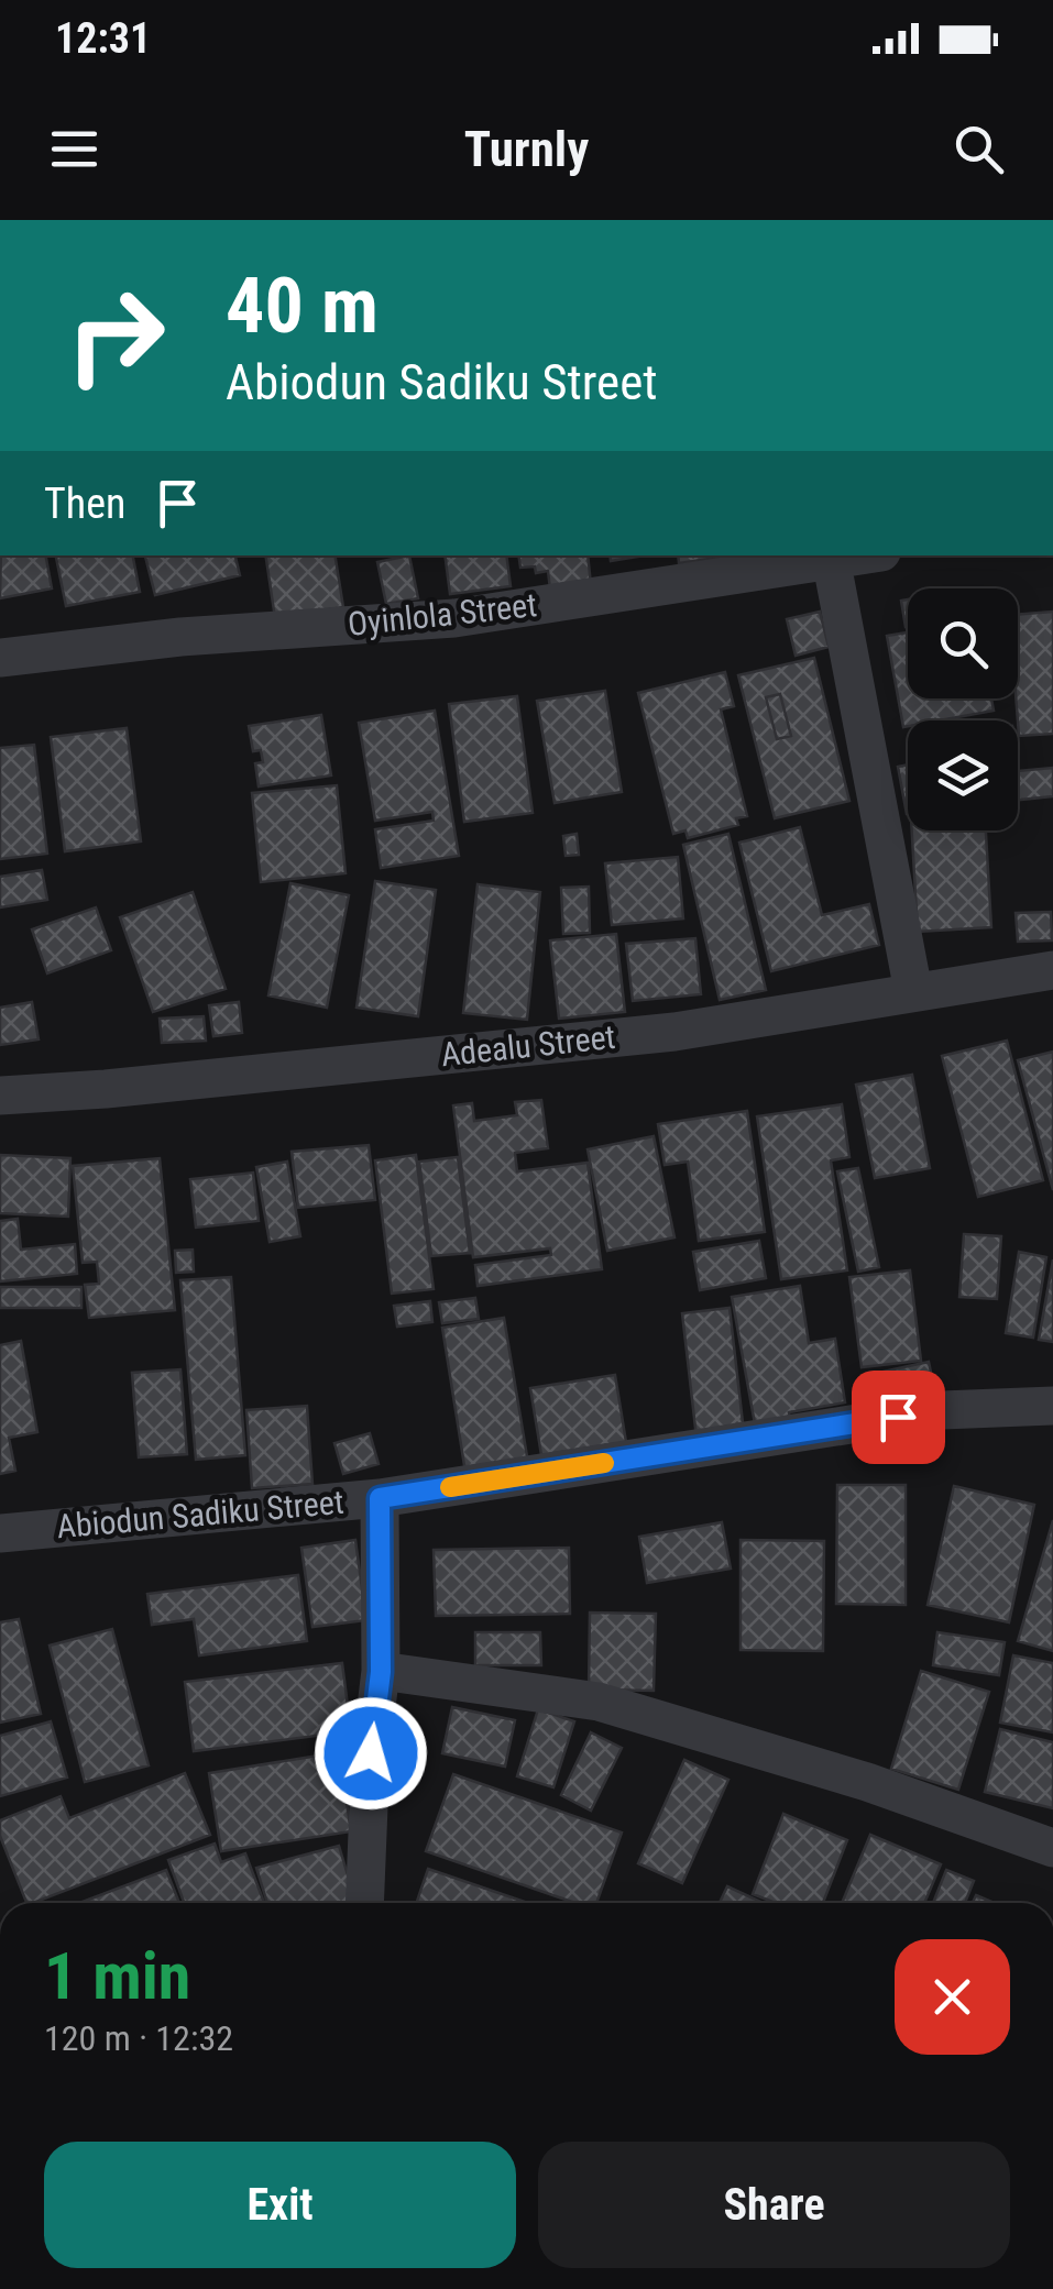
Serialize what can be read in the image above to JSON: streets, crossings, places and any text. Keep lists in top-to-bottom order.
{
  "streets": {
    "street": ["Oyinlola Street", "Adealu Street", "Abiodun Sadiku Street"]
  },
  "page": {
    "status": "12:31",
    "header": "Turnly",
    "turn": ["40 m", "Abiodun Sadiku Street"],
    "then": "Then",
    "heading": ["1 min", "120 m · 12:32"],
    "buttons": ["Exit", "Share"]
  }
}
